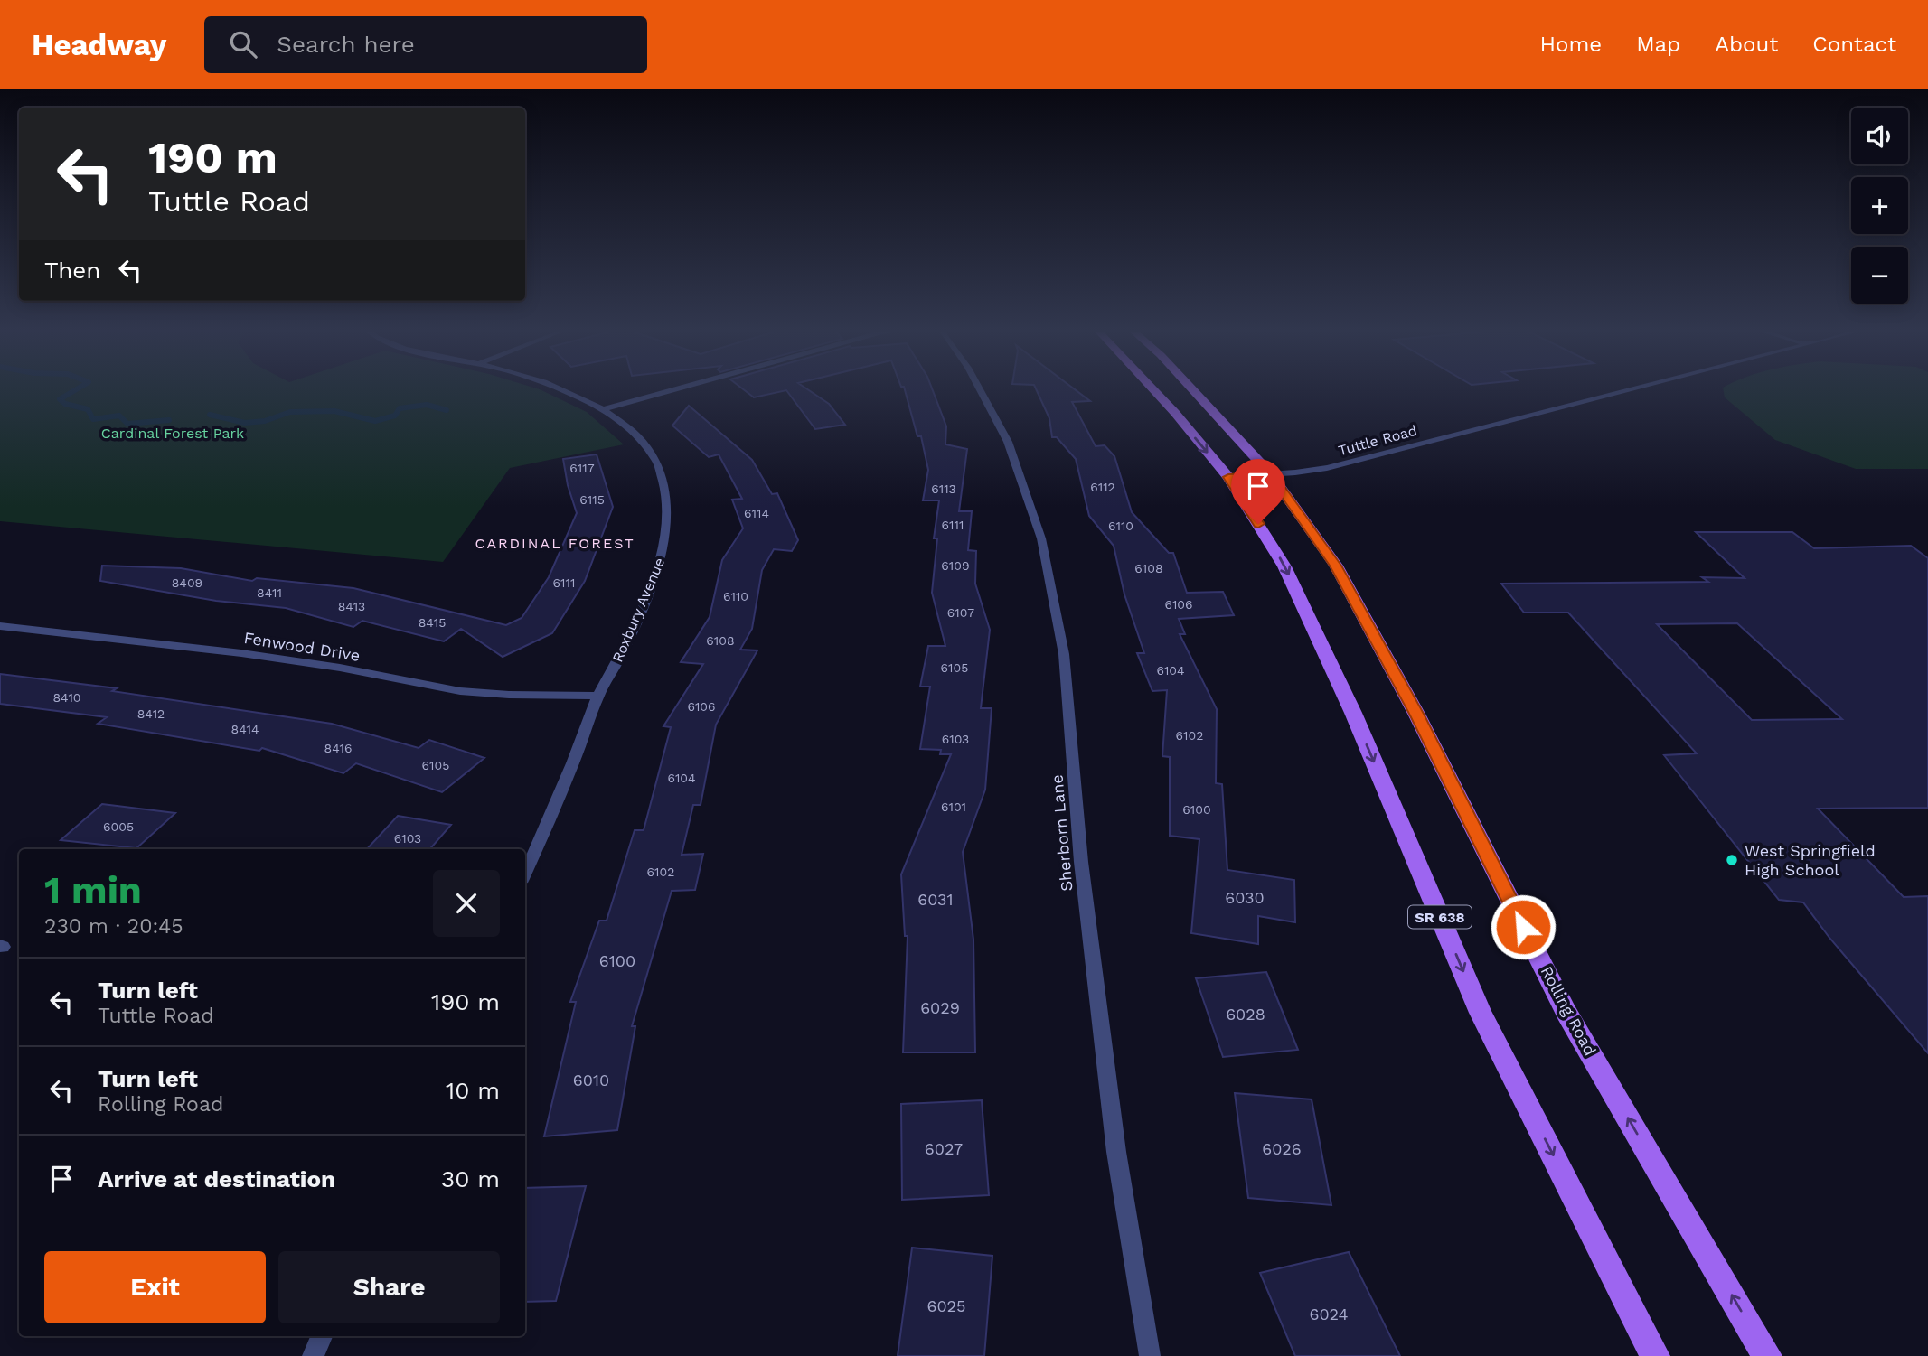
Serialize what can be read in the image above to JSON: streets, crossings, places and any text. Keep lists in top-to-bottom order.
{
  "streets": {
    "main road": ["SR 638", "Rolling Road"],
    "street": [
      "Tuttle Road",
      "Roxbury Avenue",
      "Fenwood Drive",
      "Sherborn Lane"
    ]
  },
  "crossings": [
    ["Tuttle Road", "SR 638"],
    ["Tuttle Road", "Rolling Road"],
    ["Roxbury Avenue", "Fenwood Drive"]
  ],
  "districts": ["CARDINAL FOREST"],
  "parks": ["Cardinal Forest Park"],
  "places": ["West Springfield High School"],
  "house_numbers": [
    "6117",
    "6112",
    "6113",
    "6115",
    "6114",
    "6111",
    "6110",
    "6109",
    "6108",
    "8409",
    "6111",
    "8411",
    "6110",
    "6106",
    "8413",
    "6107",
    "8415",
    "6108",
    "6105",
    "6104",
    "8410",
    "6106",
    "8412",
    "8414",
    "6102",
    "6103",
    "8416",
    "6105",
    "6104",
    "6101",
    "6100",
    "6005",
    "6103",
    "6102",
    "6030",
    "6031",
    "6100",
    "6029",
    "6028",
    "6010",
    "6027",
    "6026",
    "6025",
    "6024"
  ],
  "page": {
    "header": "Headway",
    "search": "Search here",
    "nav": [
      "Home",
      "Map",
      "About",
      "Contact"
    ],
    "map_buttons": ["+", "−"],
    "turn": ["190 m", "Tuttle Road"],
    "then": "Then",
    "heading": ["1 min", "230 m · 20:45"],
    "list": [
      {
        "name": "Turn left",
        "note": "Tuttle Road",
        "value": "190 m"
      },
      {
        "name": "Turn left",
        "note": "Rolling Road",
        "value": "10 m"
      },
      {
        "name": "Arrive at destination",
        "value": "30 m"
      }
    ],
    "buttons": ["Exit", "Share"]
  }
}
